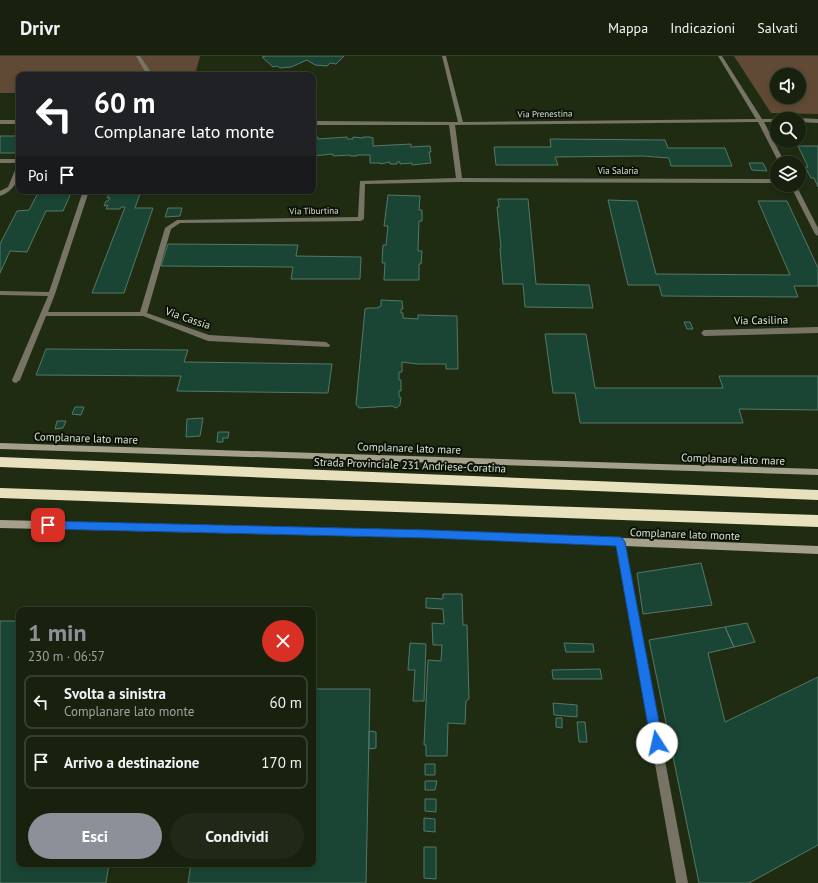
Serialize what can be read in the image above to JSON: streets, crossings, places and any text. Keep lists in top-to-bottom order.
{
  "streets": {
    "highway": ["Strada Provinciale 231 Andriese-Coratina"],
    "street": [
      "Via Prenestina",
      "Via Salaria",
      "Via Tiburtina",
      "Via Cassia",
      "Via Casilina",
      "Complanare lato mare",
      "Complanare lato monte"
    ]
  },
  "crossings": [
    ["Via Salaria", "Via Tiburtina"],
    ["Via Tiburtina", "Via Cassia"]
  ],
  "page": {
    "header": "Drivr",
    "nav": ["Mappa", "Indicazioni", "Salvati"],
    "turn": ["60 m", "Complanare lato monte"],
    "then": "Poi",
    "heading": ["1 min", "230 m · 06:57"],
    "list": [
      {
        "name": "Svolta a sinistra",
        "note": "Complanare lato monte",
        "value": "60 m"
      },
      {
        "name": "Arrivo a destinazione",
        "value": "170 m"
      }
    ],
    "buttons": ["Esci", "Condividi"]
  }
}
